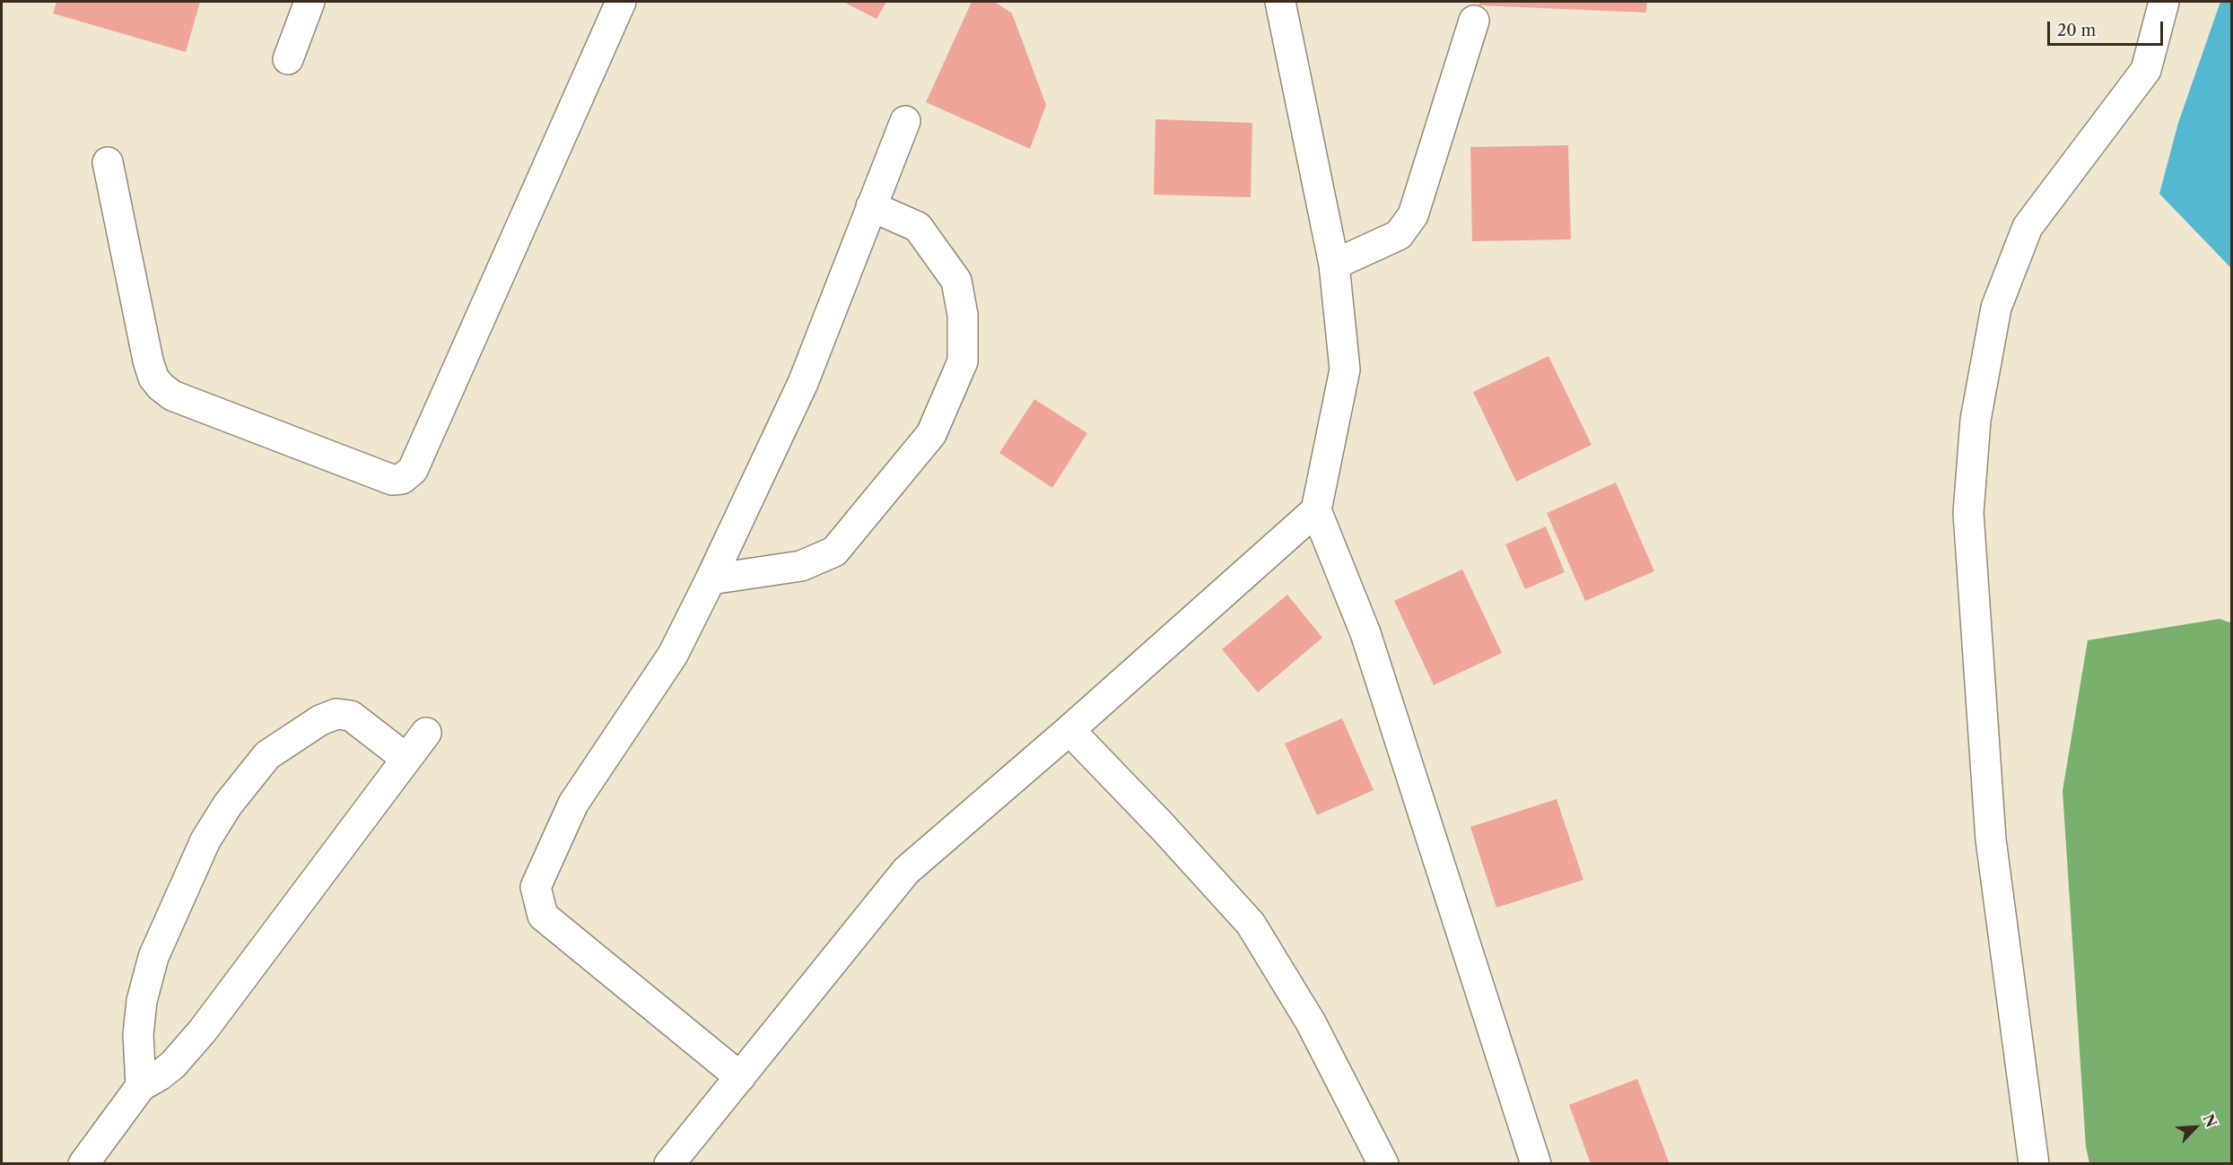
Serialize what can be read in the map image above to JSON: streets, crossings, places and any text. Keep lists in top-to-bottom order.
{
  "scale_bar": "20 m",
  "north": "top right"
}
